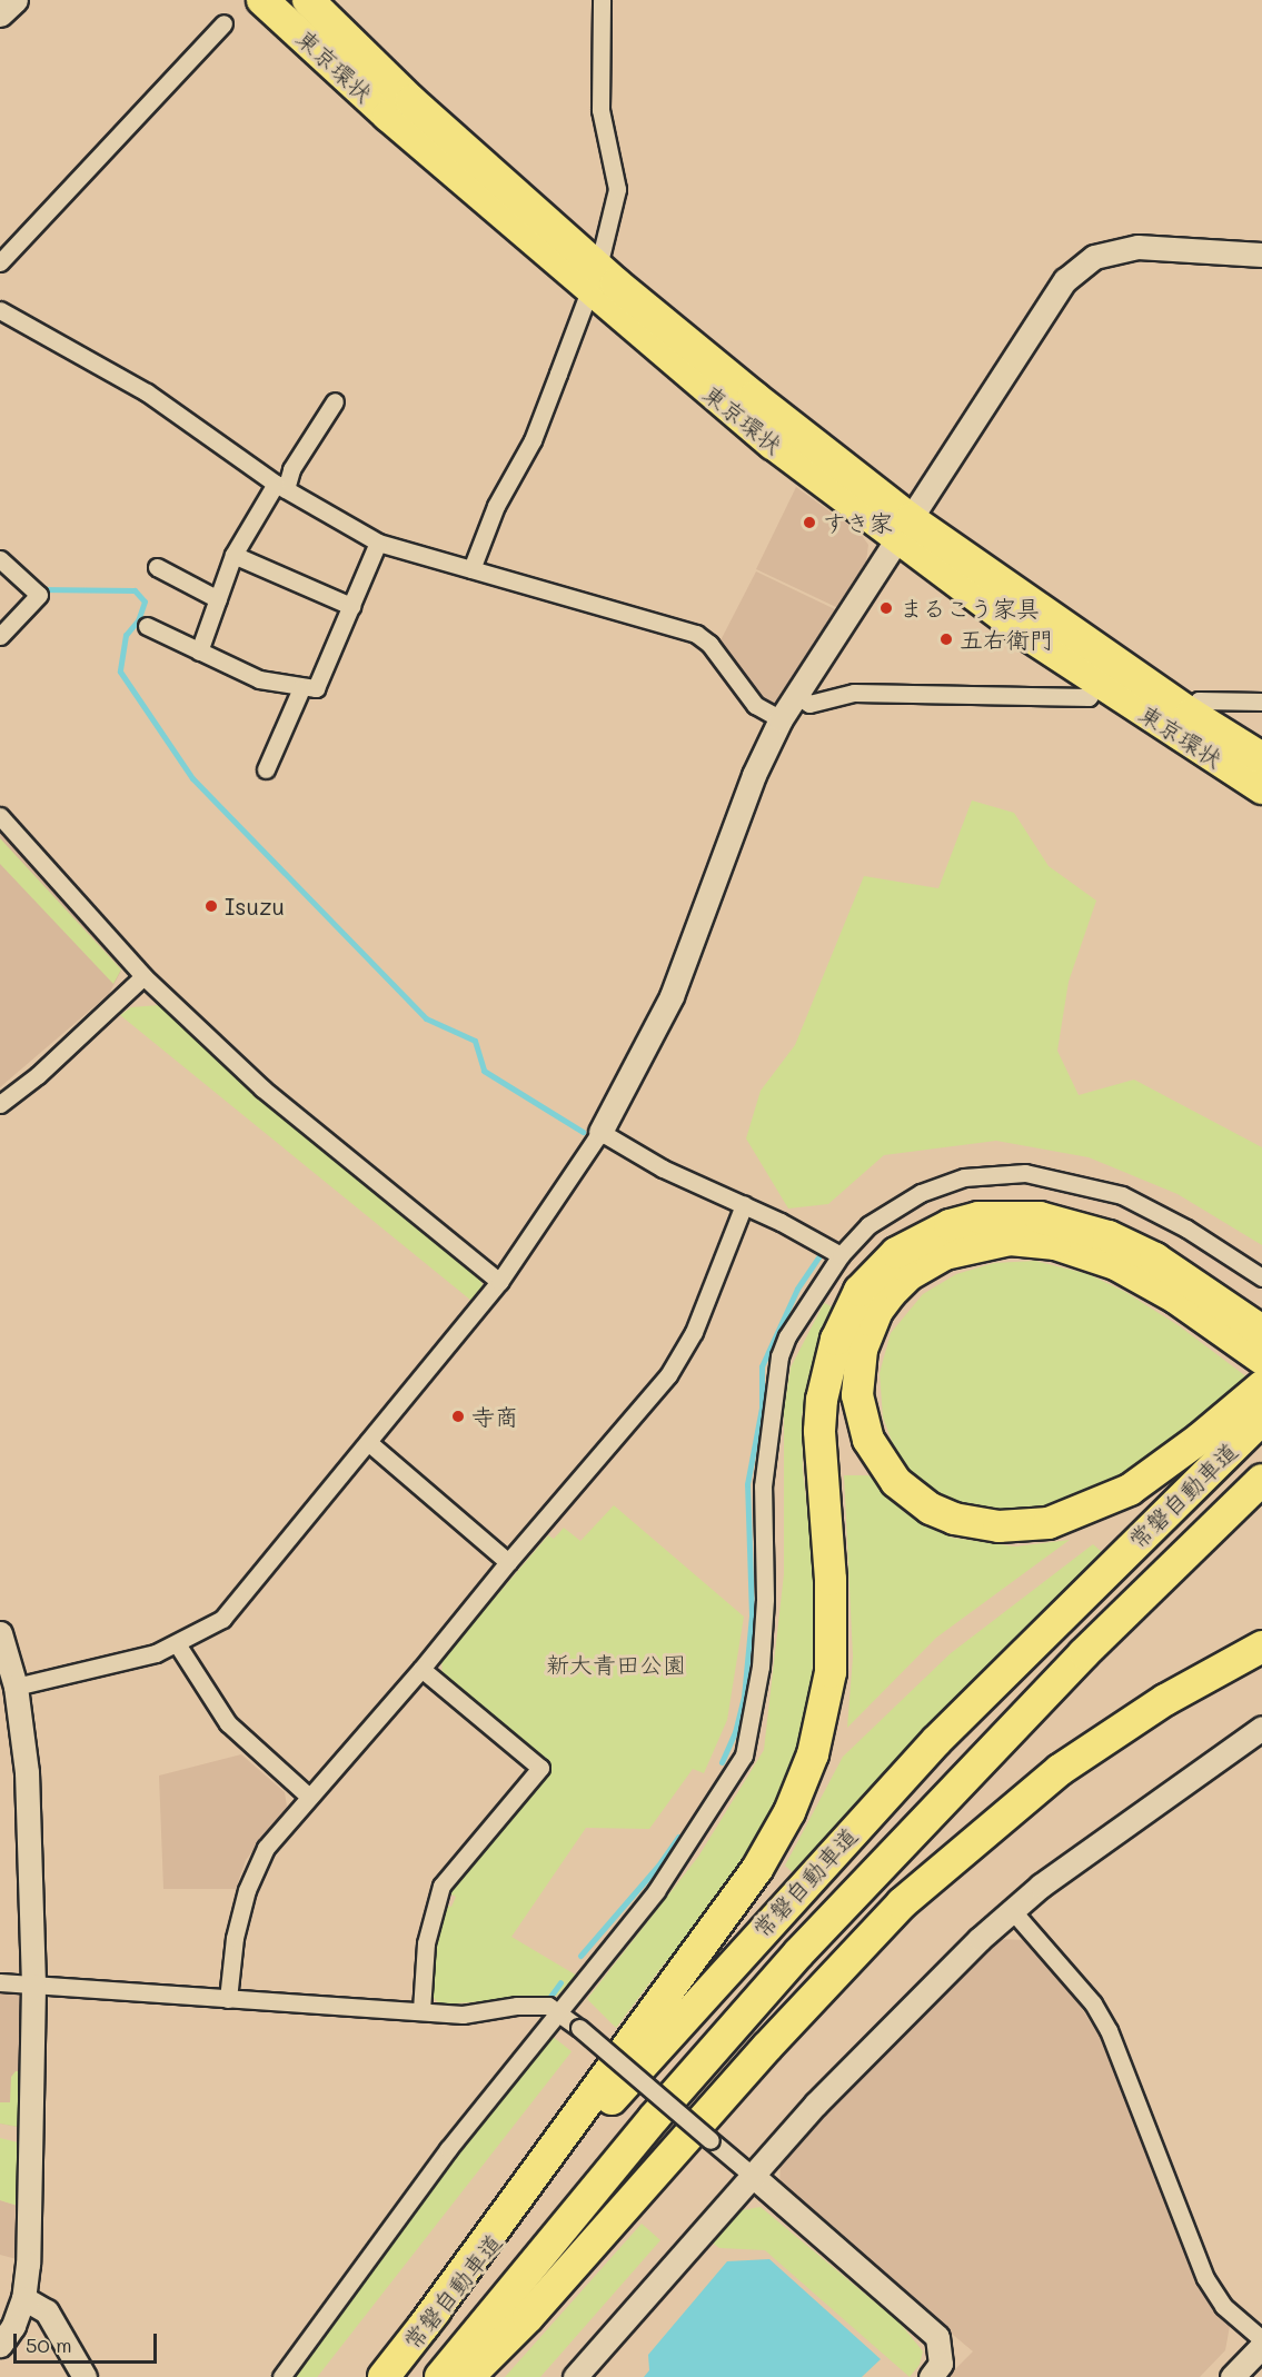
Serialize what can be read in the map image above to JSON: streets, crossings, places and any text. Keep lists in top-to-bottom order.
{
  "streets": {
    "highway": ["東京環状", "常磐自動車道"]
  },
  "parks": ["新大青田公園"],
  "places": [
    "すき家",
    "まるこう家具",
    "五右衛門",
    "Isuzu",
    "寺商"
  ],
  "scale_bar": "50 m"
}
